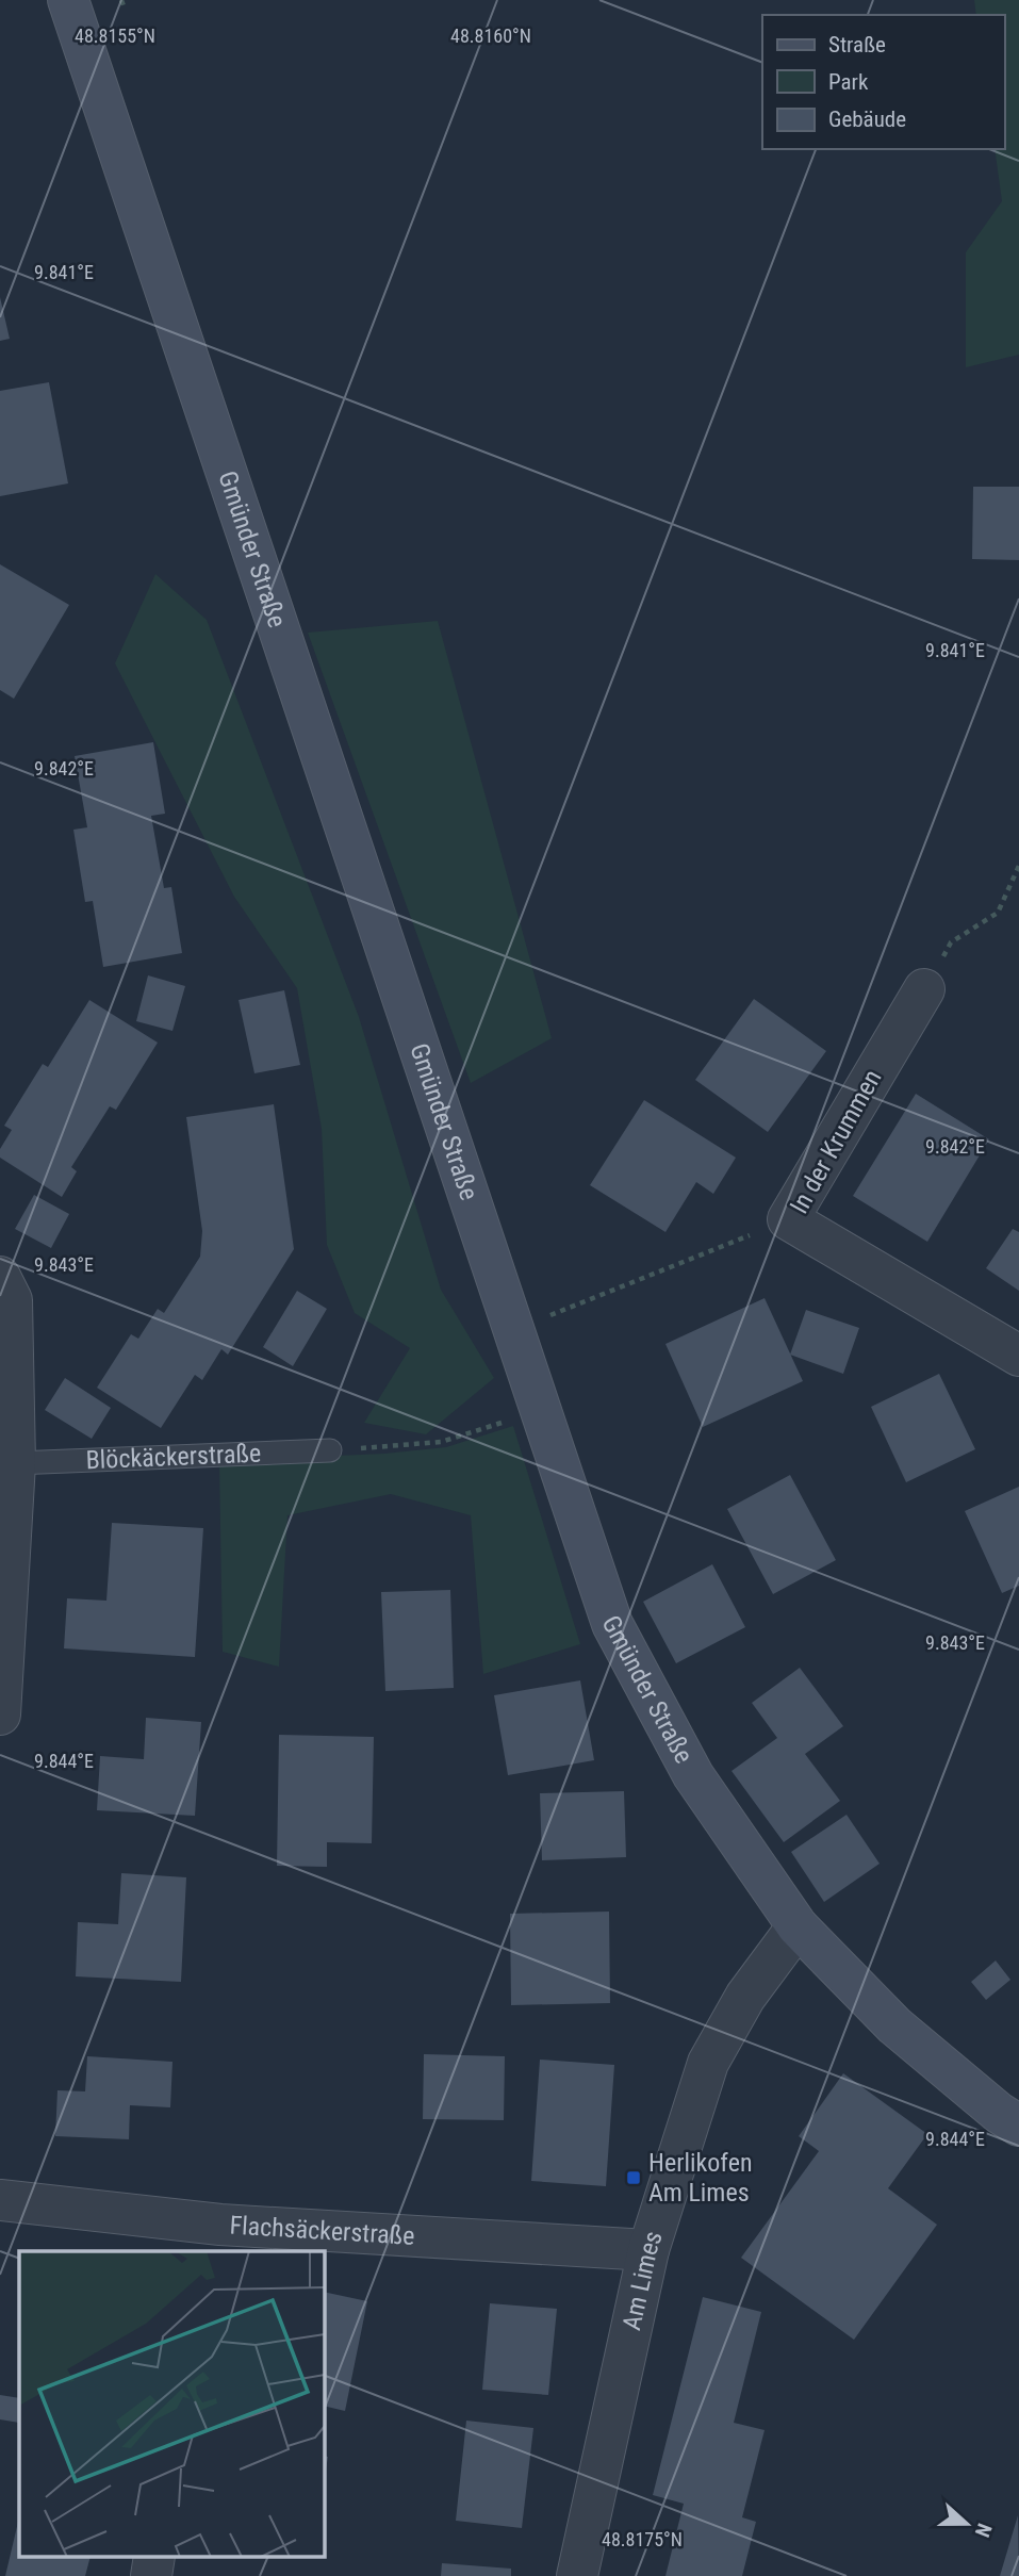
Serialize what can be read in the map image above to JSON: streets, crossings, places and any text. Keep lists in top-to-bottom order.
{
  "streets": {
    "main road": ["Gmünder Straße"],
    "street": ["In der Krummen", "Flachsäckerstraße", "Am Limes"],
    "lane": ["Blöckäckerstraße"]
  },
  "crossings": [
    ["Gmünder Straße", "Am Limes"],
    ["Flachsäckerstraße", "Am Limes"]
  ],
  "places": {
    "transit": ["Herlikofen Am Limes"]
  },
  "legend": ["Straße", "Park", "Gebäude"],
  "north": "right",
  "coordinates": [
    "48.8155°N",
    "48.8160°N",
    "9.841°E",
    "9.842°E",
    "9.843°E",
    "9.844°E",
    "48.8175°N"
  ]
}
